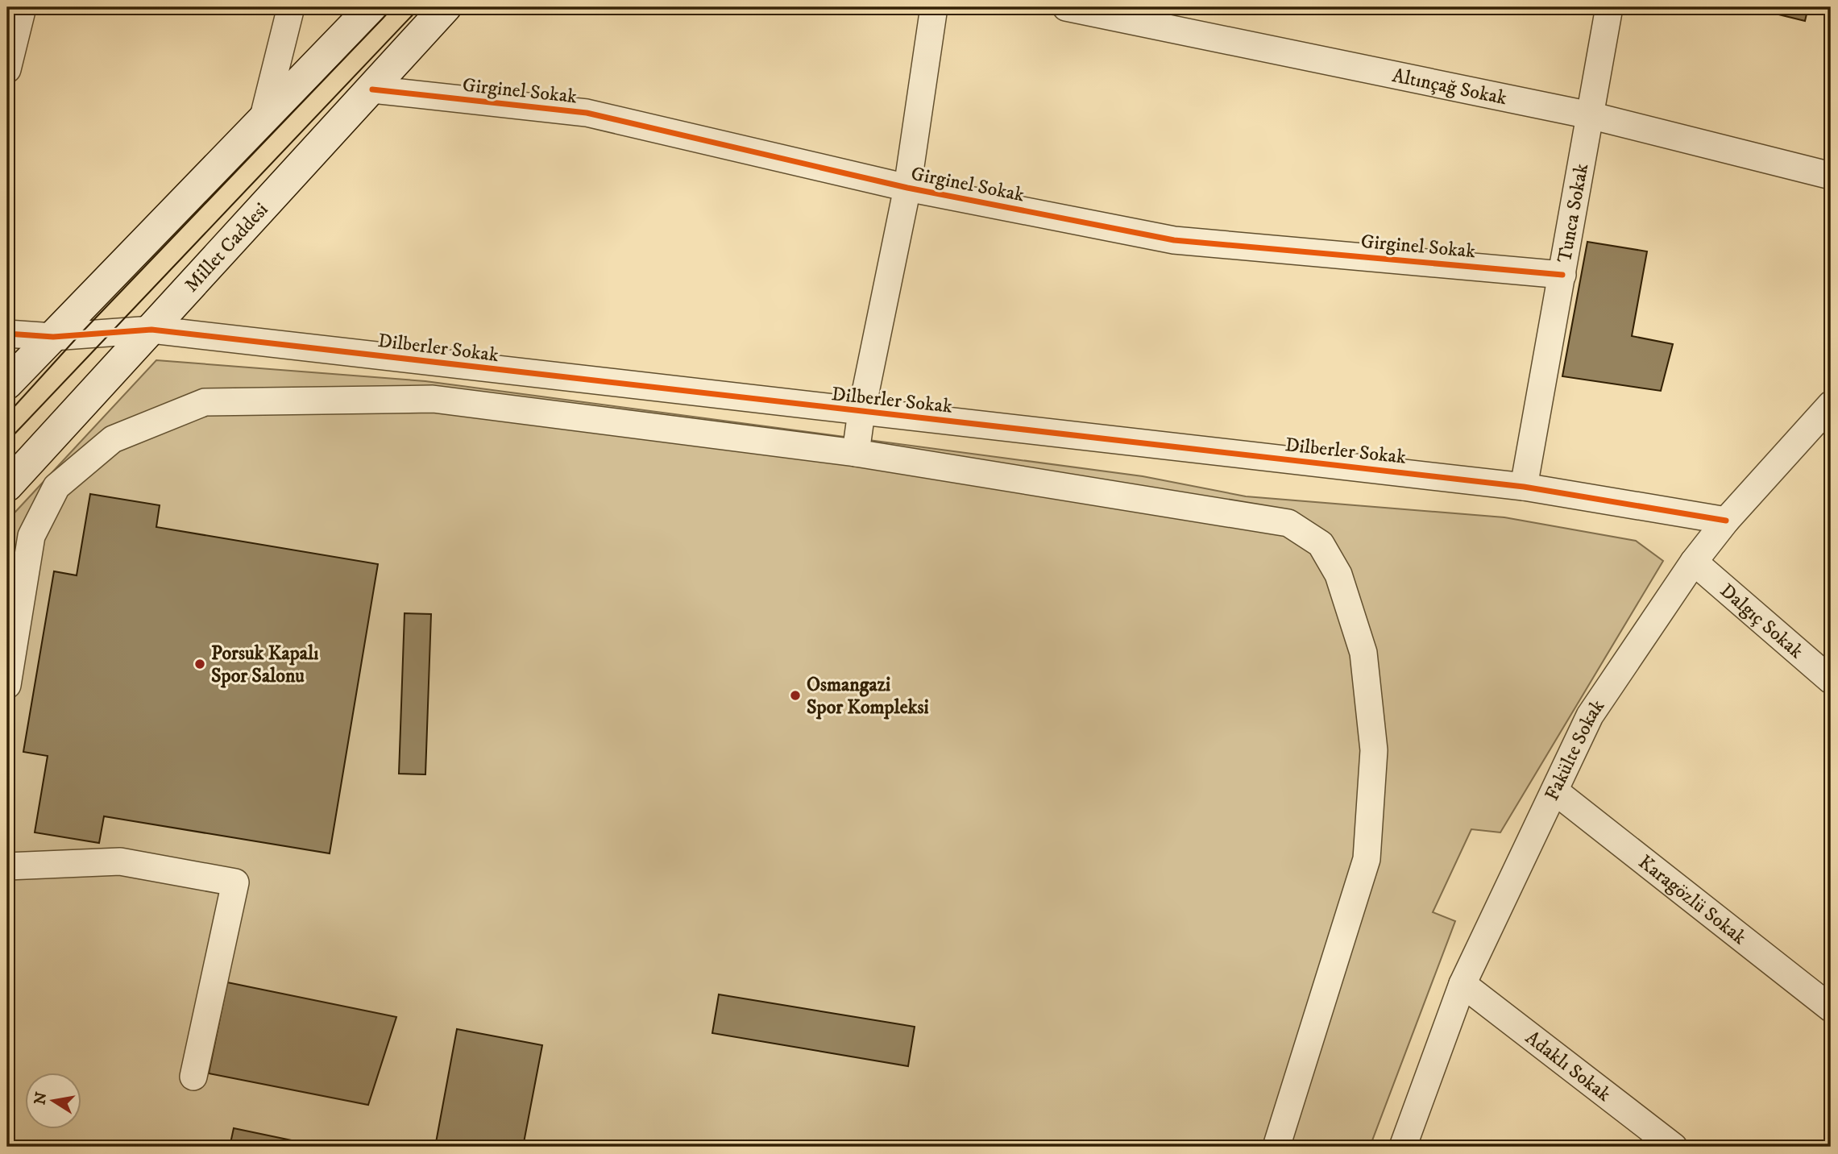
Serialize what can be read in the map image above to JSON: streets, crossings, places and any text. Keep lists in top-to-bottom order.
{
  "streets": {
    "main road": ["Millet Caddesi"],
    "street": [
      "Altınçağ Sokak",
      "Girginel Sokak",
      "Tunca Sokak",
      "Dilberler Sokak",
      "Dalgıç Sokak",
      "Fakülte Sokak",
      "Karagözlü Sokak",
      "Adaklı Sokak"
    ]
  },
  "crossings": [
    ["Altınçağ Sokak", "Tunca Sokak"],
    ["Girginel Sokak", "Tunca Sokak"],
    ["Girginel Sokak", "Millet Caddesi"],
    ["Tunca Sokak", "Dilberler Sokak"],
    ["Millet Caddesi", "Dilberler Sokak"],
    ["Dilberler Sokak", "Fakülte Sokak"],
    ["Dalgıç Sokak", "Fakülte Sokak"],
    ["Fakülte Sokak", "Karagözlü Sokak"],
    ["Fakülte Sokak", "Adaklı Sokak"]
  ],
  "places": ["Porsuk Kapalı Spor Salonu", "Osmangazi Spor Kompleksi"],
  "north": "left"
}
